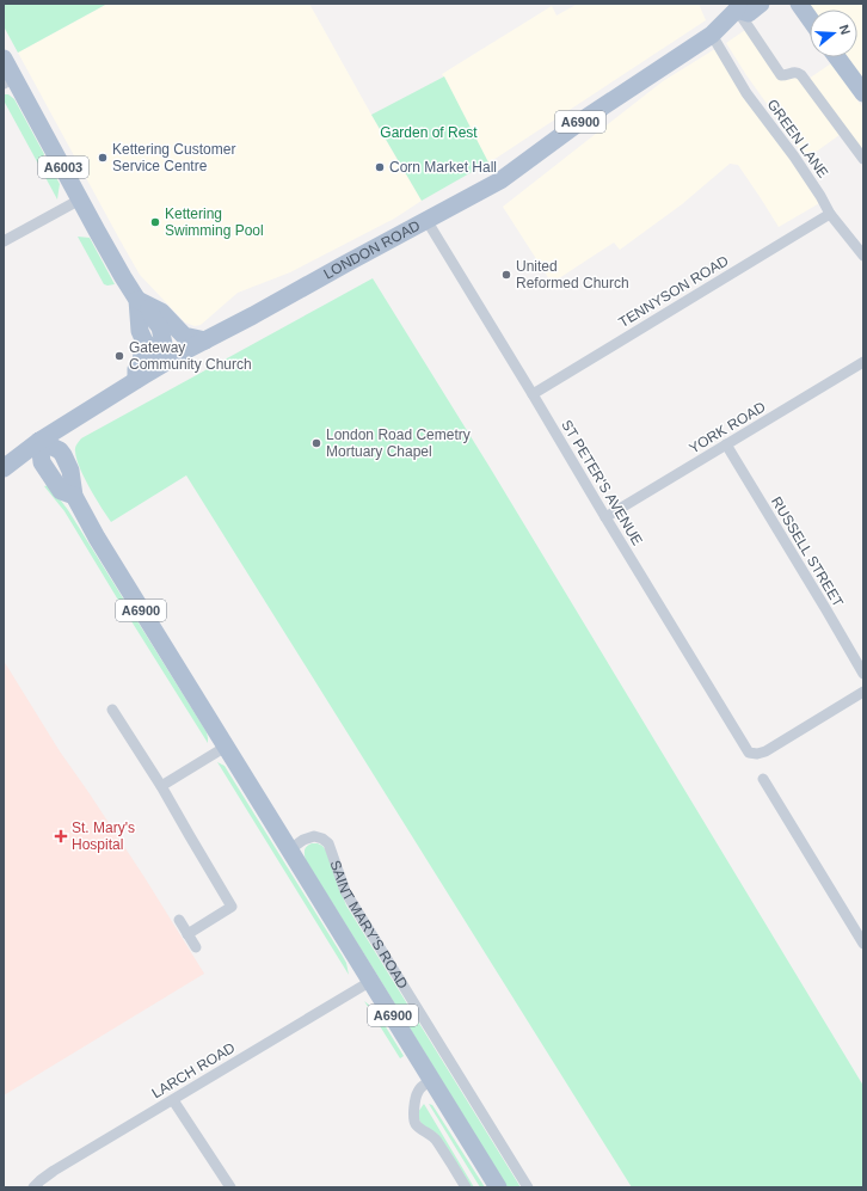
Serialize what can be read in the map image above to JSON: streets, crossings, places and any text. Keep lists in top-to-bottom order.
{
  "streets": {
    "main road": [
      "A6900",
      "A6003",
      "LONDON ROAD",
      "SAINT MARY'S ROAD"
    ],
    "street": [
      "GREEN LANE",
      "TENNYSON ROAD",
      "YORK ROAD",
      "ST PETER'S AVENUE",
      "RUSSELL STREET",
      "LARCH ROAD"
    ]
  },
  "crossings": [
    ["GREEN LANE", "LONDON ROAD"],
    ["GREEN LANE", "TENNYSON ROAD"],
    ["A6003", "LONDON ROAD"],
    ["LONDON ROAD", "ST PETER'S AVENUE"],
    ["LONDON ROAD", "SAINT MARY'S ROAD"],
    ["TENNYSON ROAD", "ST PETER'S AVENUE"],
    ["YORK ROAD", "ST PETER'S AVENUE"],
    ["YORK ROAD", "RUSSELL STREET"],
    ["SAINT MARY'S ROAD", "LARCH ROAD"]
  ],
  "parks": ["Garden of Rest"],
  "places": {
    "other": [
      "Kettering Customer Service Centre",
      "Corn Market Hall",
      "Kettering Swimming Pool",
      "United Reformed Church",
      "Gateway Community Church",
      "London Road Cemetry Mortuary Chapel"
    ],
    "health": ["St. Mary's Hospital"]
  },
  "north": "right"
}
